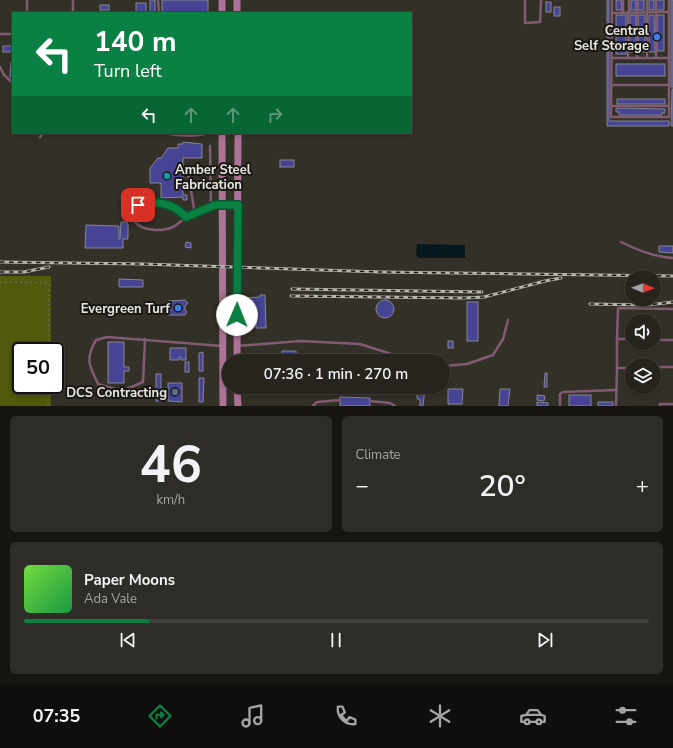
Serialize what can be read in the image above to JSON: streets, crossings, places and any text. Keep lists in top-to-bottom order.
{
  "places": [
    "Central Self Storage",
    "Amber Steel Fabrication",
    "Evergreen Turf",
    "DCS Contracting"
  ],
  "north": "right",
  "page": {
    "turn": ["140 m", "Turn left"],
    "limit": "50",
    "trip": "07:36 · 1 min · 270 m",
    "tile": [
      ["46", "km/h"],
      "Climate"
    ],
    "heat": ["−", "20°", "+"],
    "song": ["Paper Moons", "Ada Vale"],
    "tabs": "07:35"
  }
}
